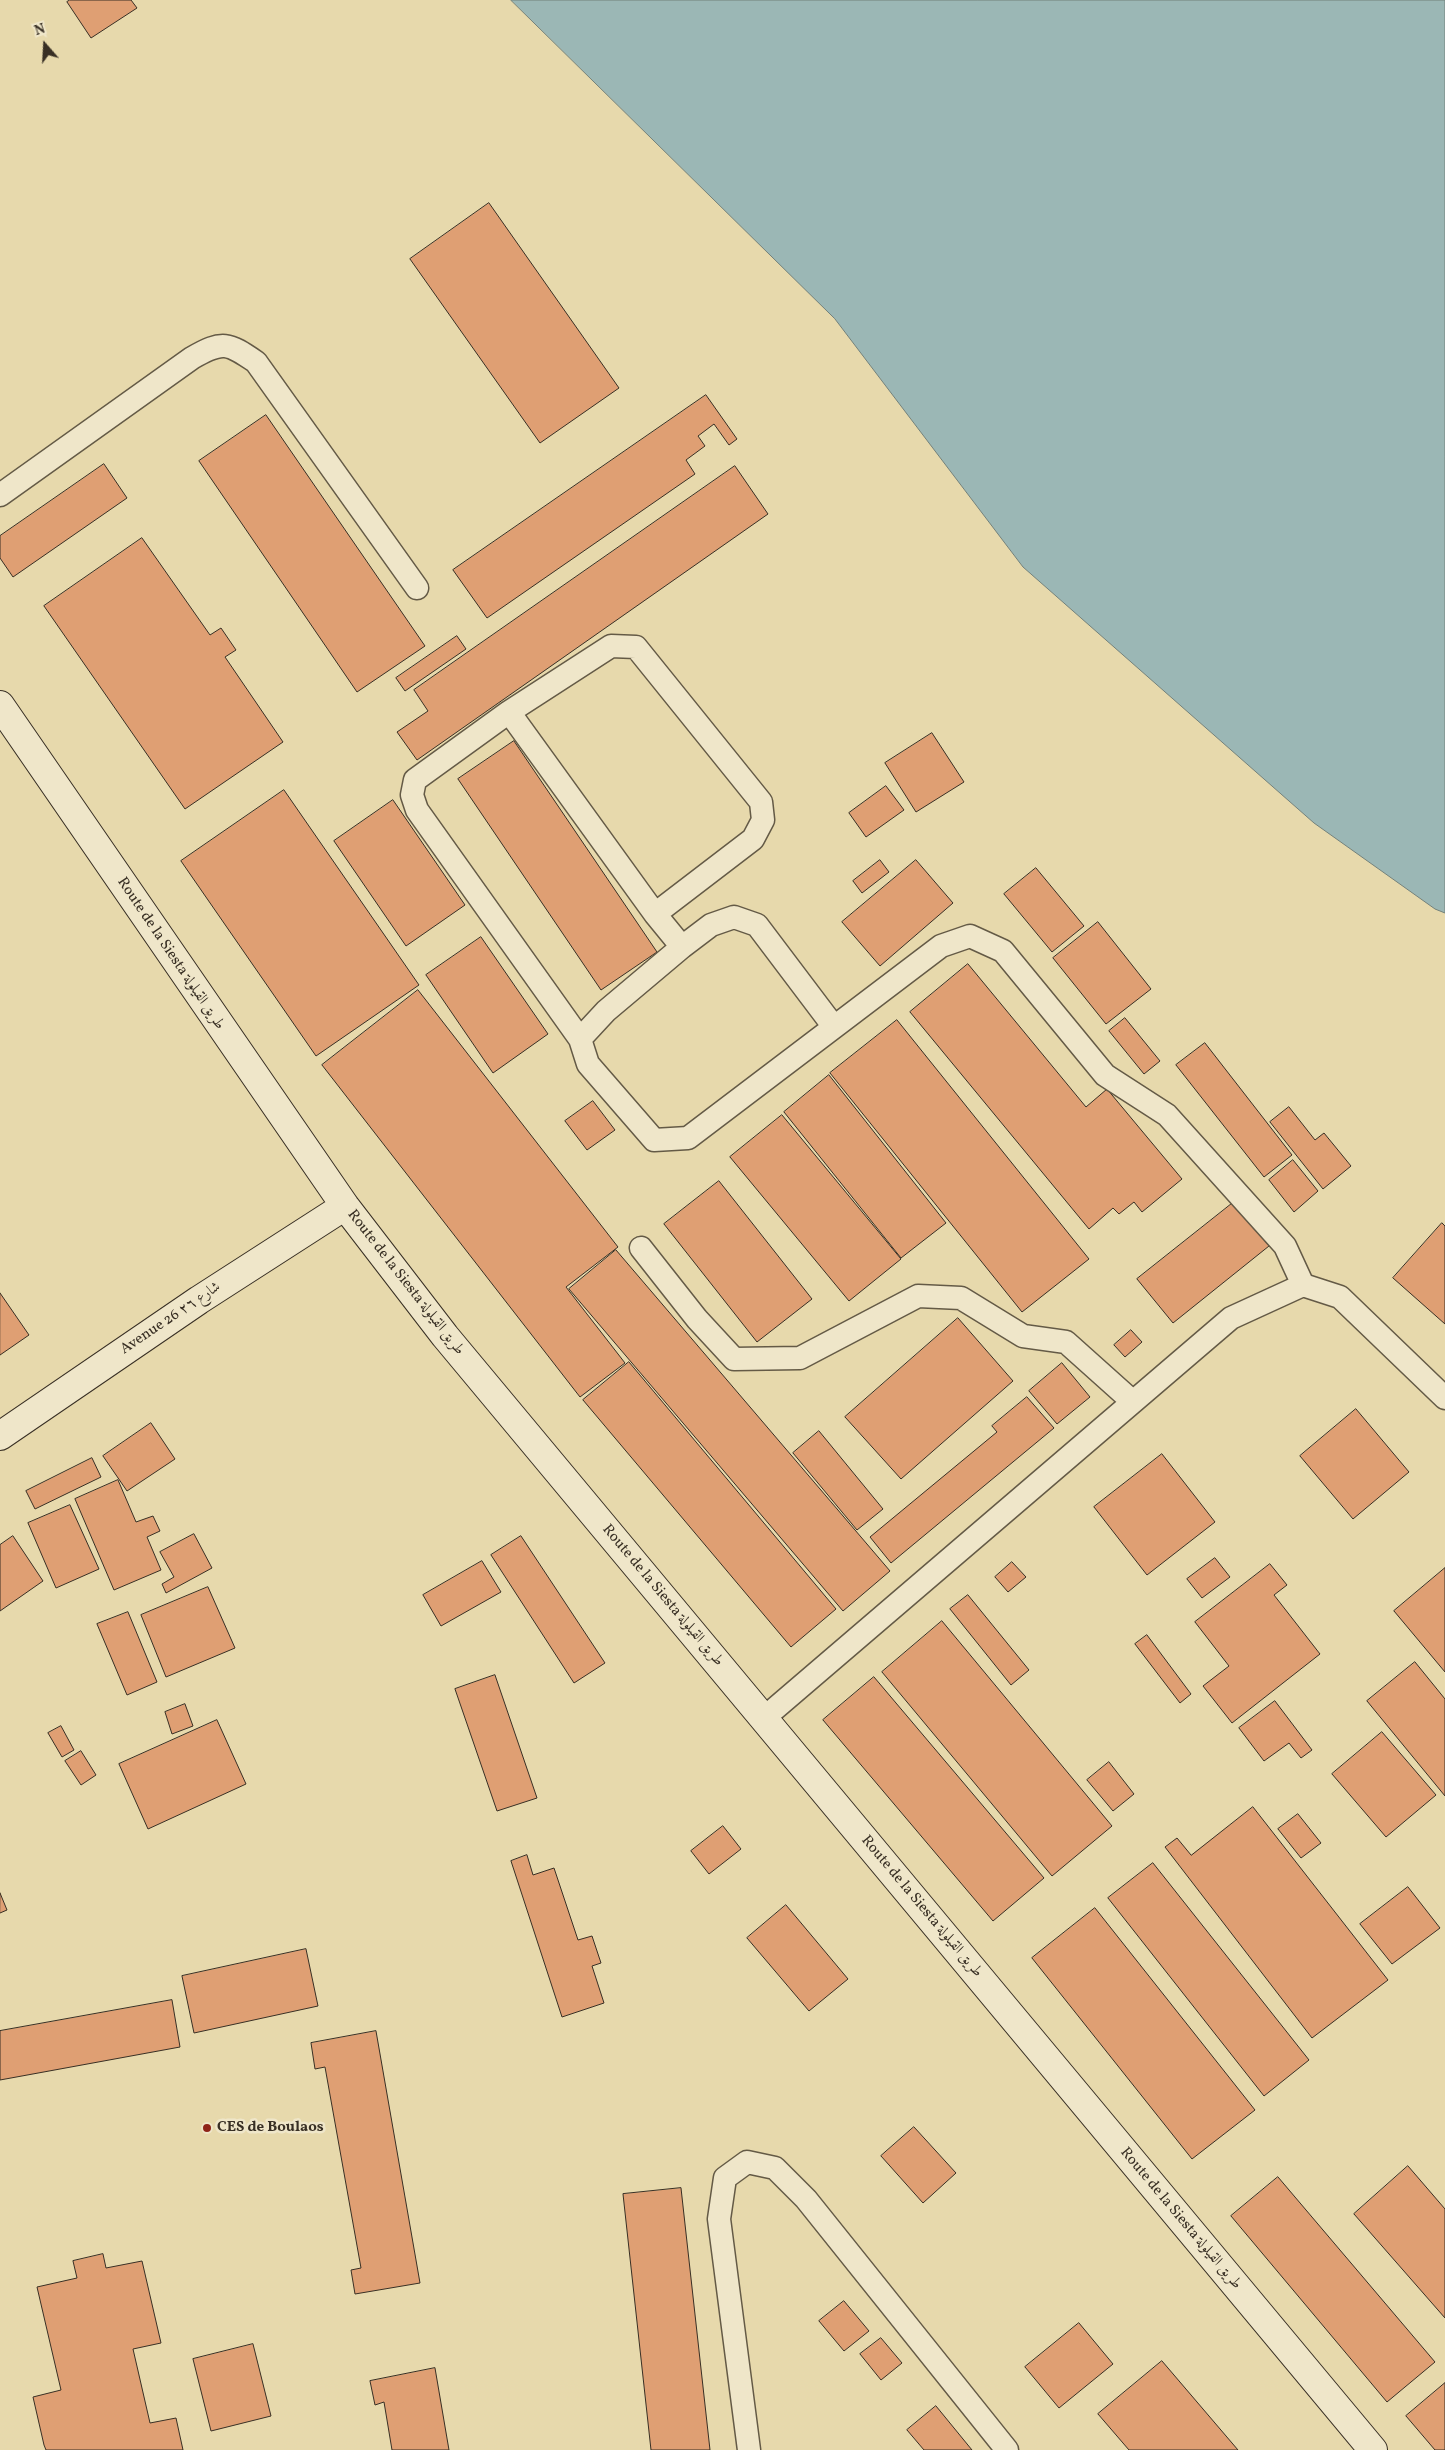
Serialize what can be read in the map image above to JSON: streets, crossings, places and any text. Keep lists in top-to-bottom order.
{
  "streets": {
    "main road": ["Route de la Siesta طريق القيلولة", "Avenue 26 شارع ٢٦"]
  },
  "crossings": [
    ["Route de la Siesta طريق القيلولة", "Avenue 26 شارع ٢٦"]
  ],
  "places": ["CES de Boulaos"],
  "north": "top"
}
